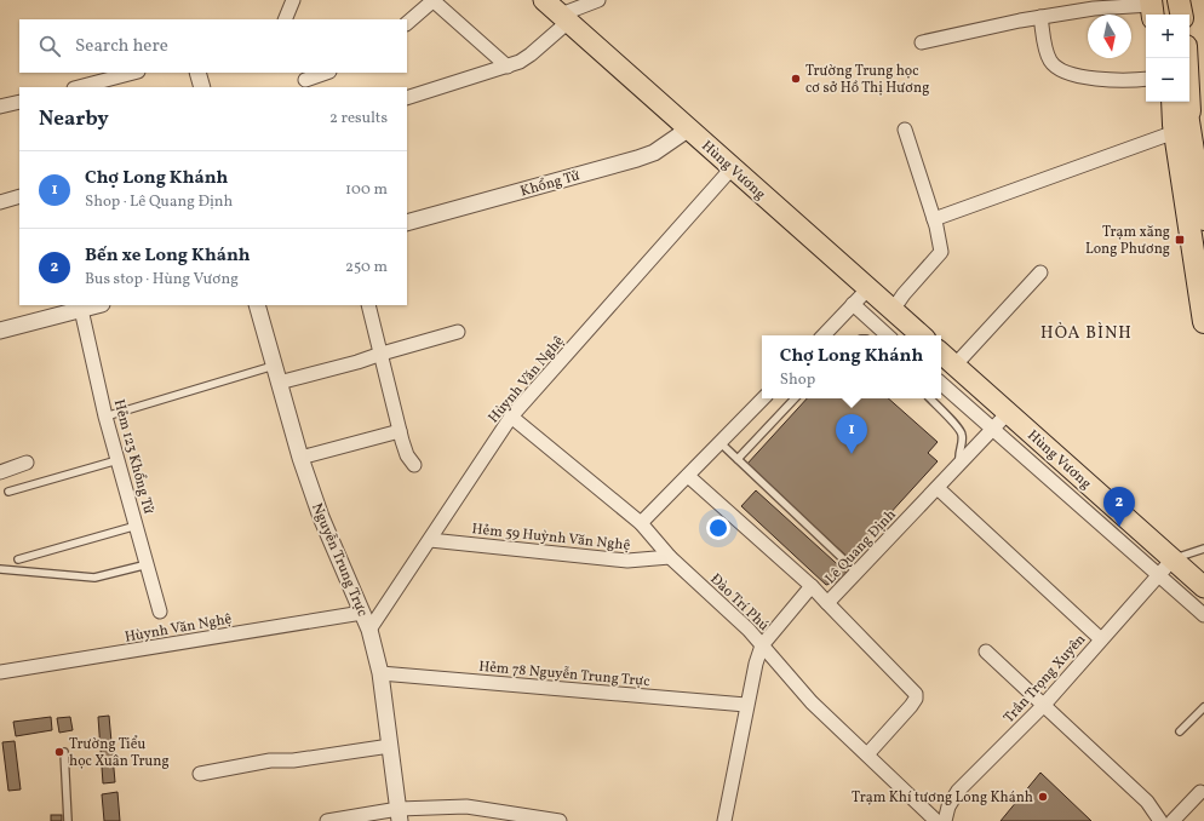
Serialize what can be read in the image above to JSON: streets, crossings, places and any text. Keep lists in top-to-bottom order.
{
  "streets": {
    "main road": ["Hùng Vương"],
    "street": [
      "Khổng Tử",
      "Hùynh Văn Nghệ",
      "Hẻm 123 Khổng Tử",
      "Hẻm 59 Huỳnh Văn Nghệ",
      "Lê Quang Định",
      "Nguyễn Trung Trực",
      "Đào Trí Phú",
      "Hẻm 78 Nguyễn Trung Trực",
      "Trần Trọng Xuyên"
    ]
  },
  "crossings": [
    ["Hùng Vương", "Khổng Tử"],
    ["Hùng Vương", "Hùynh Văn Nghệ"],
    ["Hùng Vương", "Lê Quang Định"],
    ["Hùng Vương", "Trần Trọng Xuyên"],
    ["Hùynh Văn Nghệ", "Hẻm 59 Huỳnh Văn Nghệ"],
    ["Hùynh Văn Nghệ", "Nguyễn Trung Trực"],
    ["Hùynh Văn Nghệ", "Đào Trí Phú"],
    ["Hẻm 59 Huỳnh Văn Nghệ", "Đào Trí Phú"],
    ["Lê Quang Định", "Đào Trí Phú"],
    ["Lê Quang Định", "Hẻm 78 Nguyễn Trung Trực"],
    ["Nguyễn Trung Trực", "Hẻm 78 Nguyễn Trung Trực"]
  ],
  "districts": ["HÒA BÌNH"],
  "places": {
    "other": ["Trường Trung học cơ sở Hồ Thị Hương", "Trường Tiểu học Xuân Trung", "Trạm Khí tương Long Khánh"],
    "transit": ["Trạm xăng Long Phương"]
  },
  "north": "bottom",
  "page": {
    "map_buttons": ["+", "−"],
    "search": "Search here",
    "heading": ["Nearby", "2 results"],
    "list": [
      {
        "mark": "1",
        "name": "Chợ Long Khánh",
        "note": "Shop · Lê Quang Định",
        "value": "100 m"
      },
      {
        "mark": "2",
        "name": "Bến xe Long Khánh",
        "note": "Bus stop · Hùng Vương",
        "value": "250 m"
      }
    ],
    "popup": ["Chợ Long Khánh", "Shop"],
    "pins": ["1", "2"]
  }
}
